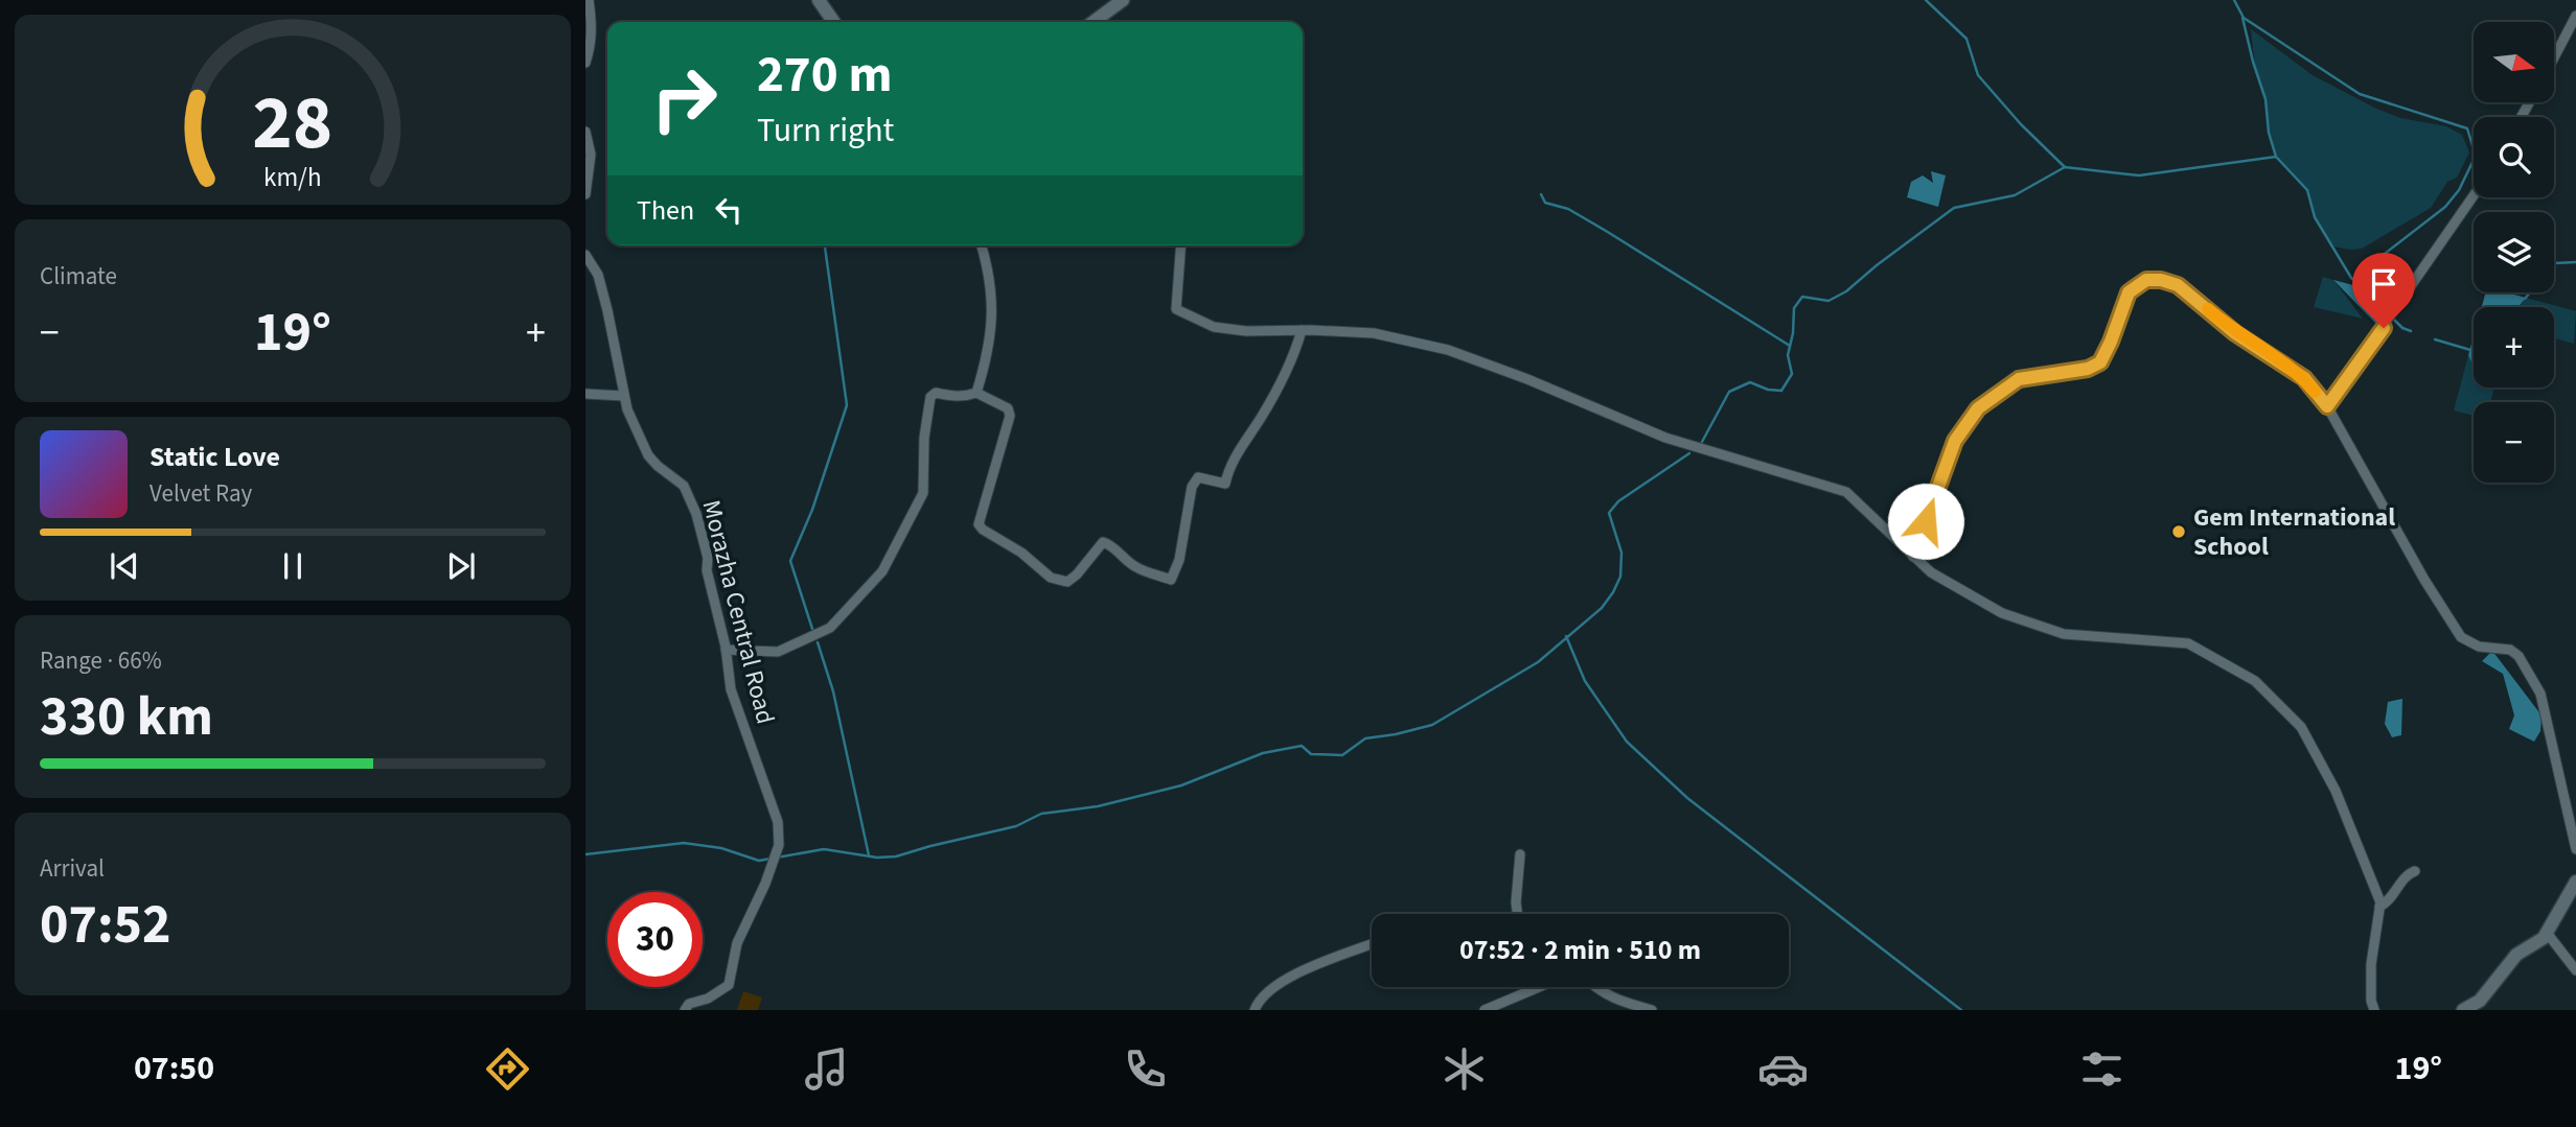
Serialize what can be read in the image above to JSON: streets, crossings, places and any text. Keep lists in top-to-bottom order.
{
  "streets": {
    "street": ["Morazha Central Road"]
  },
  "places": ["Gem International School"],
  "north": "right",
  "page": {
    "map_buttons": ["+", "−"],
    "turn": ["270 m", "Turn right"],
    "then": "Then",
    "tile": [
      "Climate",
      ["Range · 66%", "330 km"],
      ["Arrival", "07:52"]
    ],
    "heat": ["−", "19°", "+"],
    "song": ["Static Love", "Velvet Ray"],
    "limit": "30",
    "trip": "07:52 · 2 min · 510 m",
    "tabs": ["07:50", "19°"],
    "gauge": ["28", "km/h"]
  }
}
